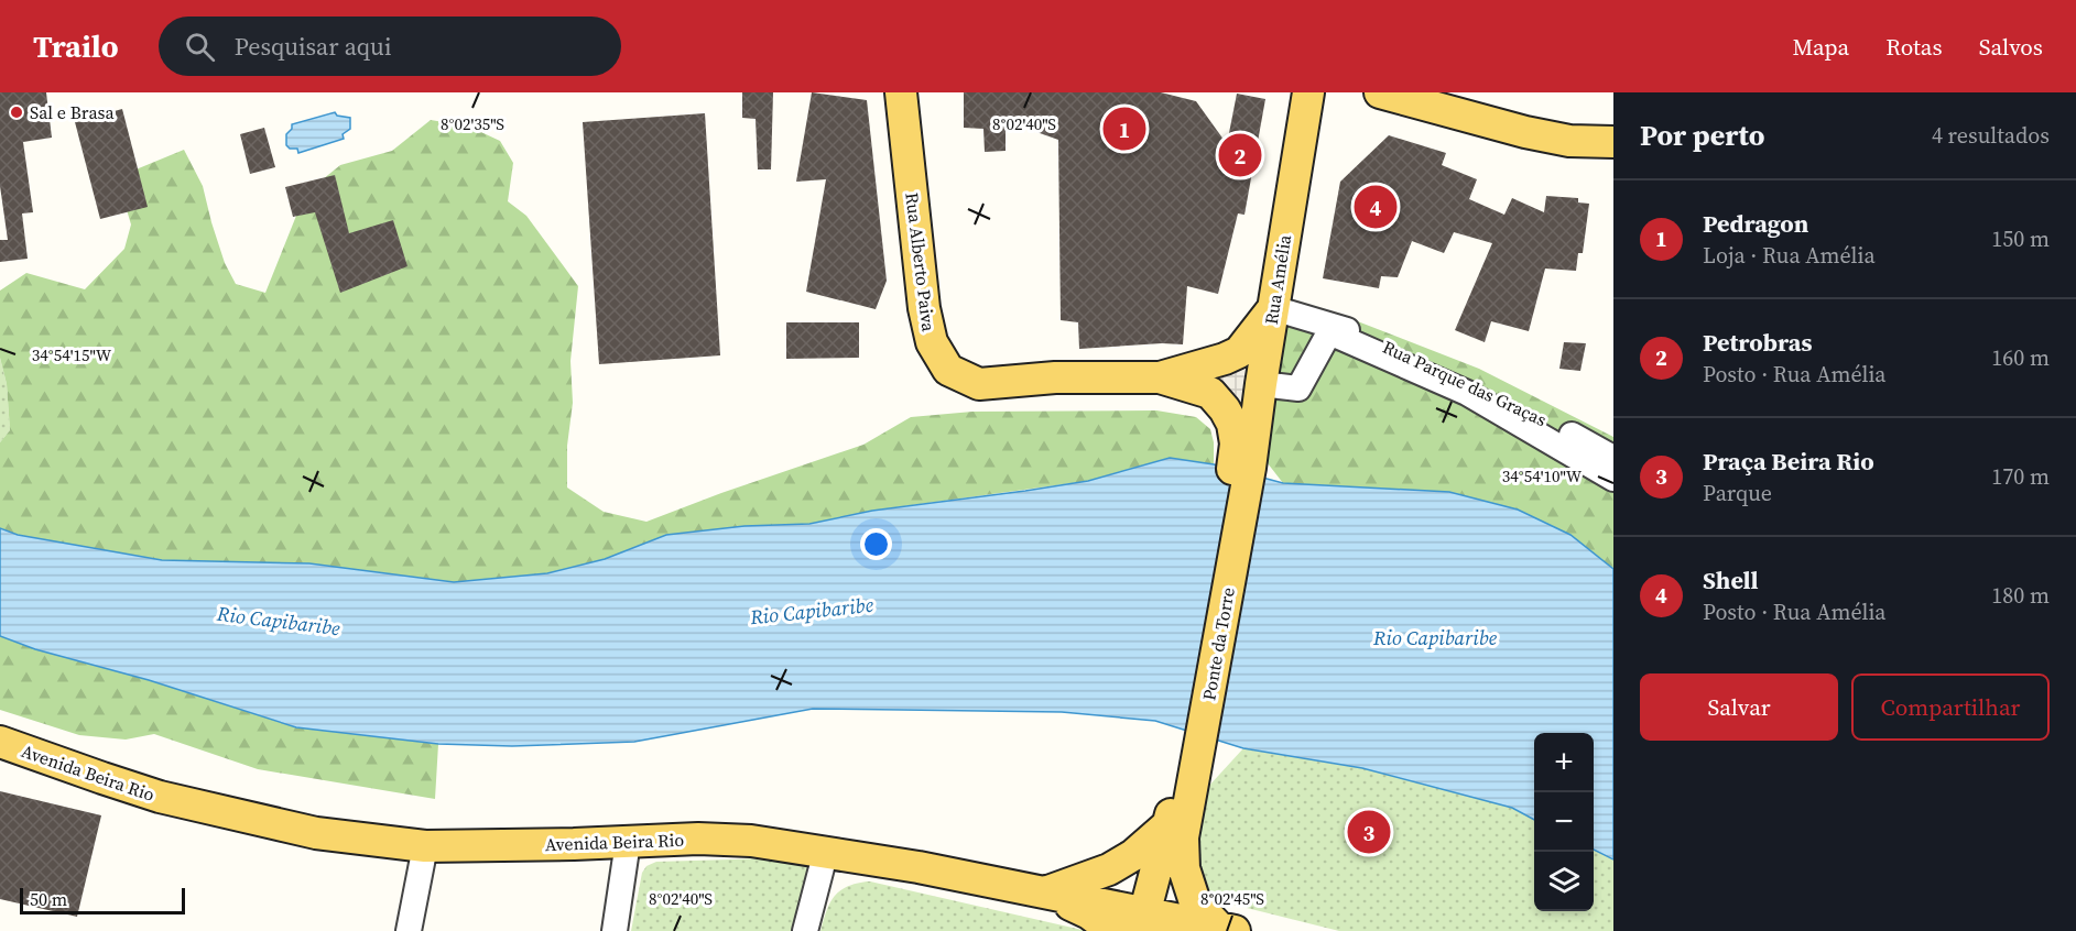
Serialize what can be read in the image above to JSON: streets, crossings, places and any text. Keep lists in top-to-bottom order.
{
  "streets": {
    "main road": [
      "Rua Alberto Paiva",
      "Rua Amélia",
      "Ponte da Torre",
      "Avenida Beira Rio"
    ],
    "street": ["Rua Parque das Graças"]
  },
  "crossings": [
    ["Rua Alberto Paiva", "Rua Amélia"],
    ["Rua Alberto Paiva", "Rua Parque das Graças"],
    ["Rua Alberto Paiva", "Ponte da Torre"],
    ["Rua Amélia", "Rua Parque das Graças"],
    ["Rua Amélia", "Ponte da Torre"]
  ],
  "water": ["Rio Capibaribe"],
  "places": ["Sal e Brasa"],
  "scale_bar": "50 m",
  "page": {
    "header": "Trailo",
    "search": "Pesquisar aqui",
    "nav": ["Mapa", "Rotas", "Salvos"],
    "heading": ["Por perto", "4 resultados"],
    "pins": [
      "1",
      "2",
      "4",
      "3"
    ],
    "list": [
      {
        "mark": "1",
        "name": "Pedragon",
        "note": "Loja · Rua Amélia",
        "value": "150 m"
      },
      {
        "mark": "2",
        "name": "Petrobras",
        "note": "Posto · Rua Amélia",
        "value": "160 m"
      },
      {
        "mark": "3",
        "name": "Praça Beira Rio",
        "note": "Parque",
        "value": "170 m"
      },
      {
        "mark": "4",
        "name": "Shell",
        "note": "Posto · Rua Amélia",
        "value": "180 m"
      }
    ],
    "buttons": ["Salvar", "Compartilhar"],
    "map_buttons": ["+", "−"],
    "scale": "50 m"
  },
  "coordinates": [
    "8°02'35\"S",
    "8°02'40\"S",
    "34°54'15\"W",
    "34°54'10\"W",
    "8°02'45\"S"
  ]
}
